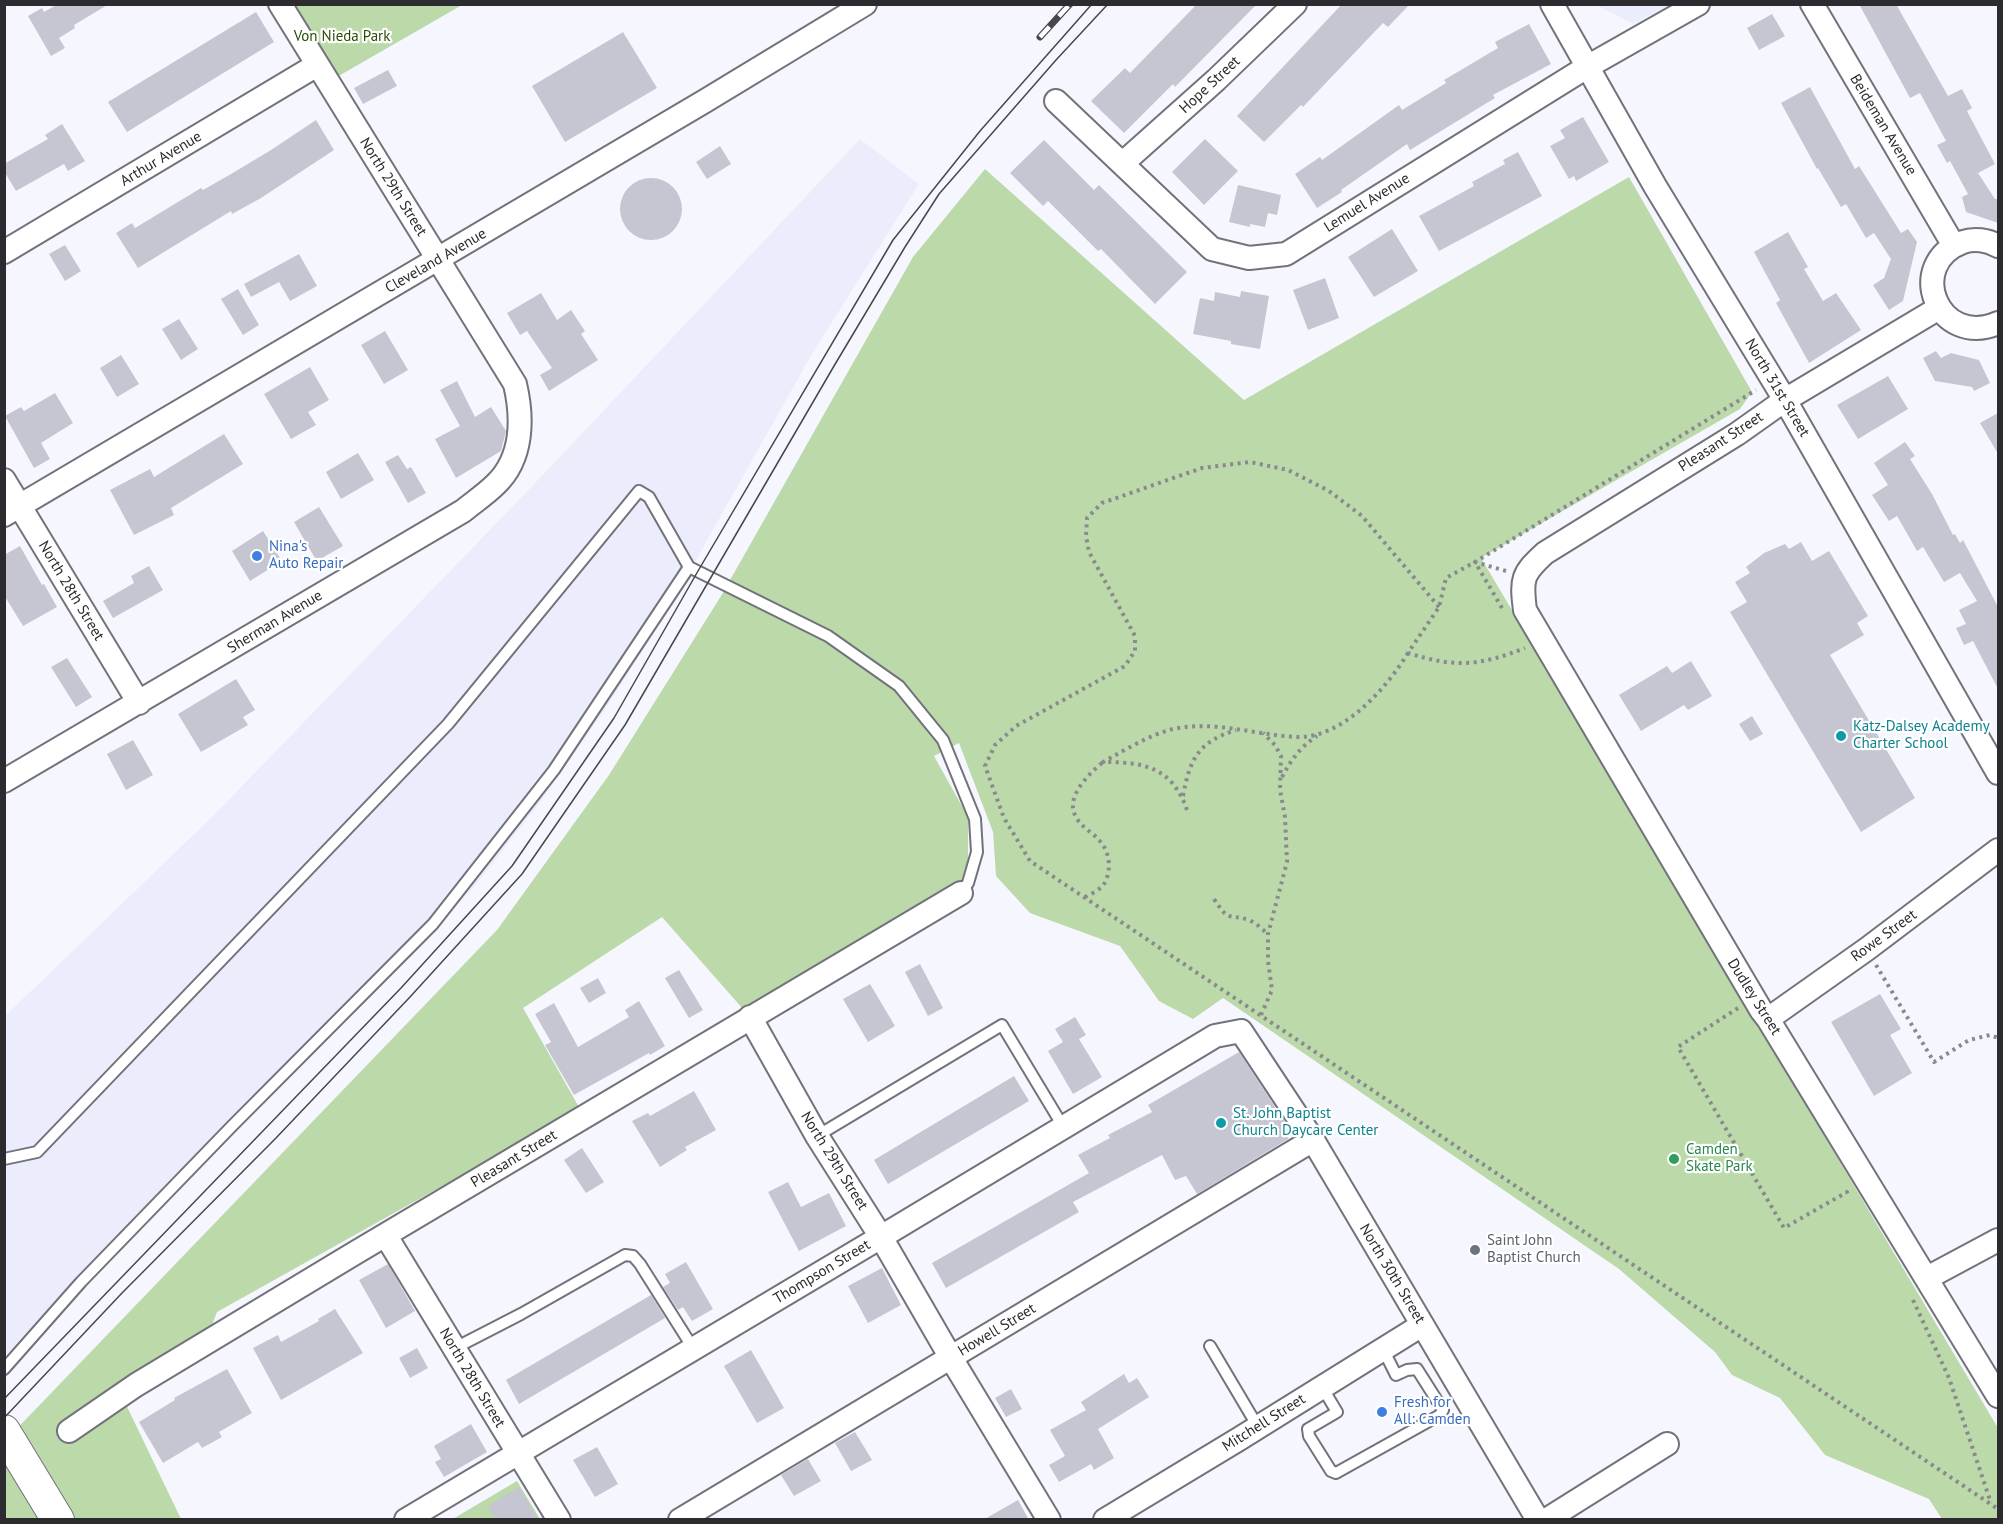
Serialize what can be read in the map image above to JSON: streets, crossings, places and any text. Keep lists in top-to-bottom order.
{
  "streets": {
    "street": [
      "Hope Street",
      "Beideman Avenue",
      "Arthur Avenue",
      "North 29th Street",
      "Lemuel Avenue",
      "Cleveland Avenue",
      "North 31st Street",
      "Pleasant Street",
      "North 28th Street",
      "Sherman Avenue",
      "Rowe Street",
      "Dudley Street",
      "Thompson Street",
      "North 30th Street",
      "Howell Street",
      "Mitchell Street"
    ]
  },
  "crossings": [
    ["Hope Street", "Lemuel Avenue"],
    ["Arthur Avenue", "North 29th Street"],
    ["North 29th Street", "Cleveland Avenue"],
    ["North 29th Street", "Pleasant Street"],
    ["North 29th Street", "Sherman Avenue"],
    ["North 29th Street", "Thompson Street"],
    ["North 29th Street", "Howell Street"],
    ["Lemuel Avenue", "North 31st Street"],
    ["Cleveland Avenue", "North 28th Street"],
    ["North 31st Street", "Pleasant Street"],
    ["Pleasant Street", "North 28th Street"],
    ["Pleasant Street", "Dudley Street"],
    ["North 28th Street", "Sherman Avenue"],
    ["North 28th Street", "Thompson Street"],
    ["Rowe Street", "Dudley Street"],
    ["Thompson Street", "North 30th Street"],
    ["North 30th Street", "Howell Street"],
    ["North 30th Street", "Mitchell Street"]
  ],
  "parks": ["Von Nieda Park"],
  "places": [
    "Nina's Auto Repair",
    "Katz-Dalsey Academy Charter School",
    "St. John Baptist Church Daycare Center",
    "Camden Skate Park",
    "Saint John Baptist Church",
    "Fresh for All: Camden"
  ]
}
